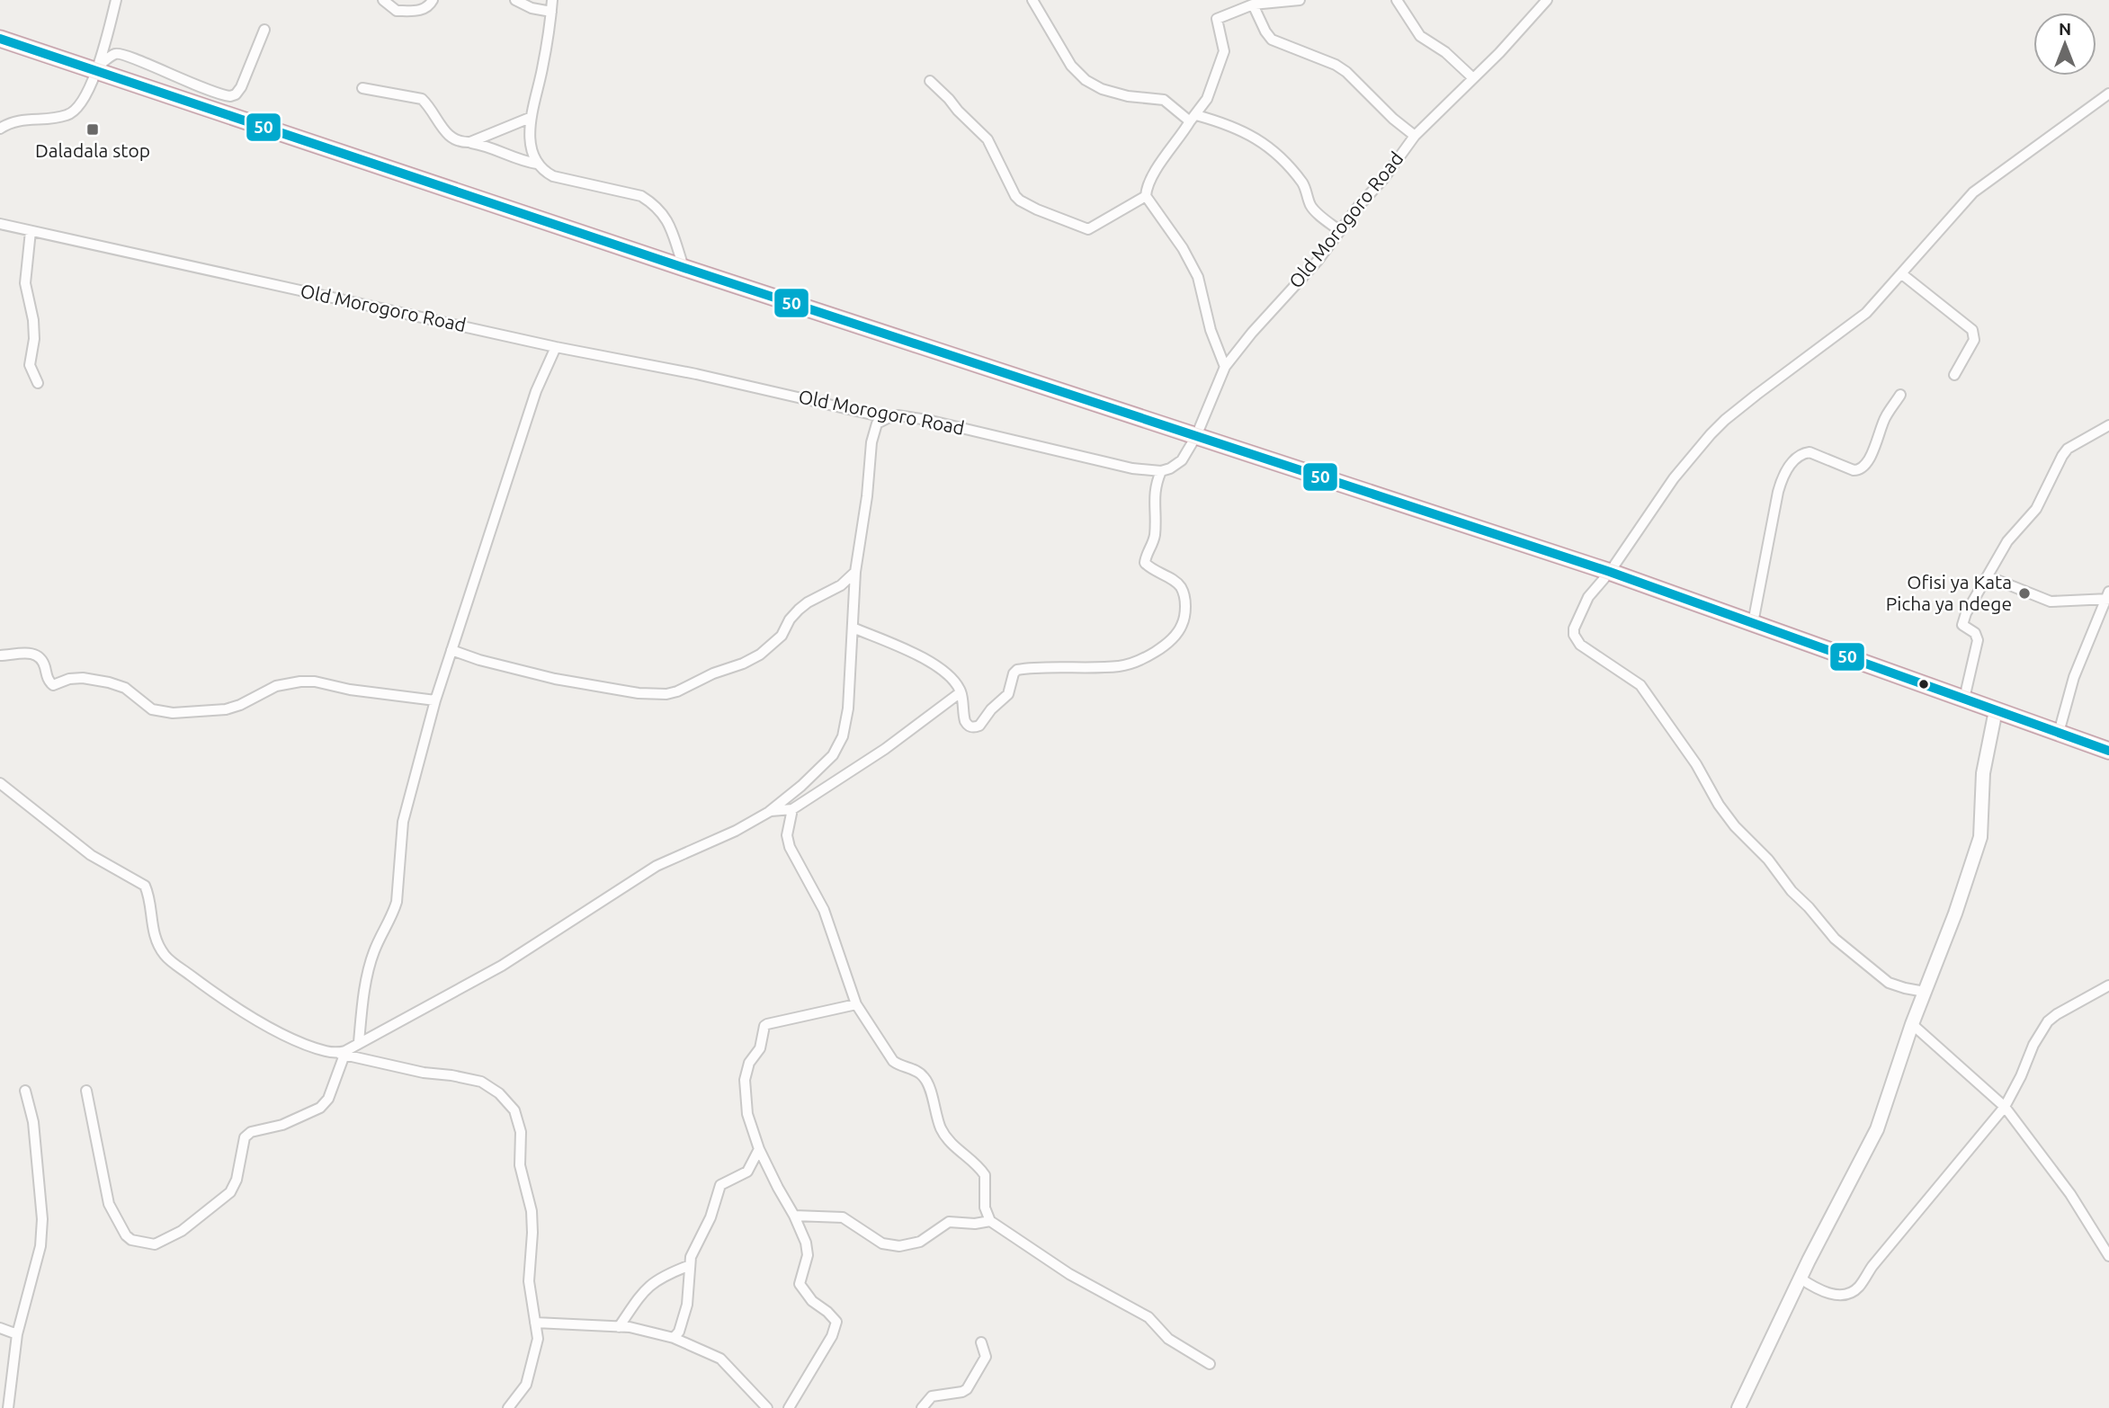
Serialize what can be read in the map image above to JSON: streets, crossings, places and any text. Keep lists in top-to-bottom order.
{
  "streets": {
    "street": ["Old Morogoro Road"]
  },
  "places": {
    "transit": ["Daladala stop"],
    "other": ["Ofisi ya Kata Picha ya ndege"]
  },
  "lines": ["transit line 50"],
  "north": "top"
}
